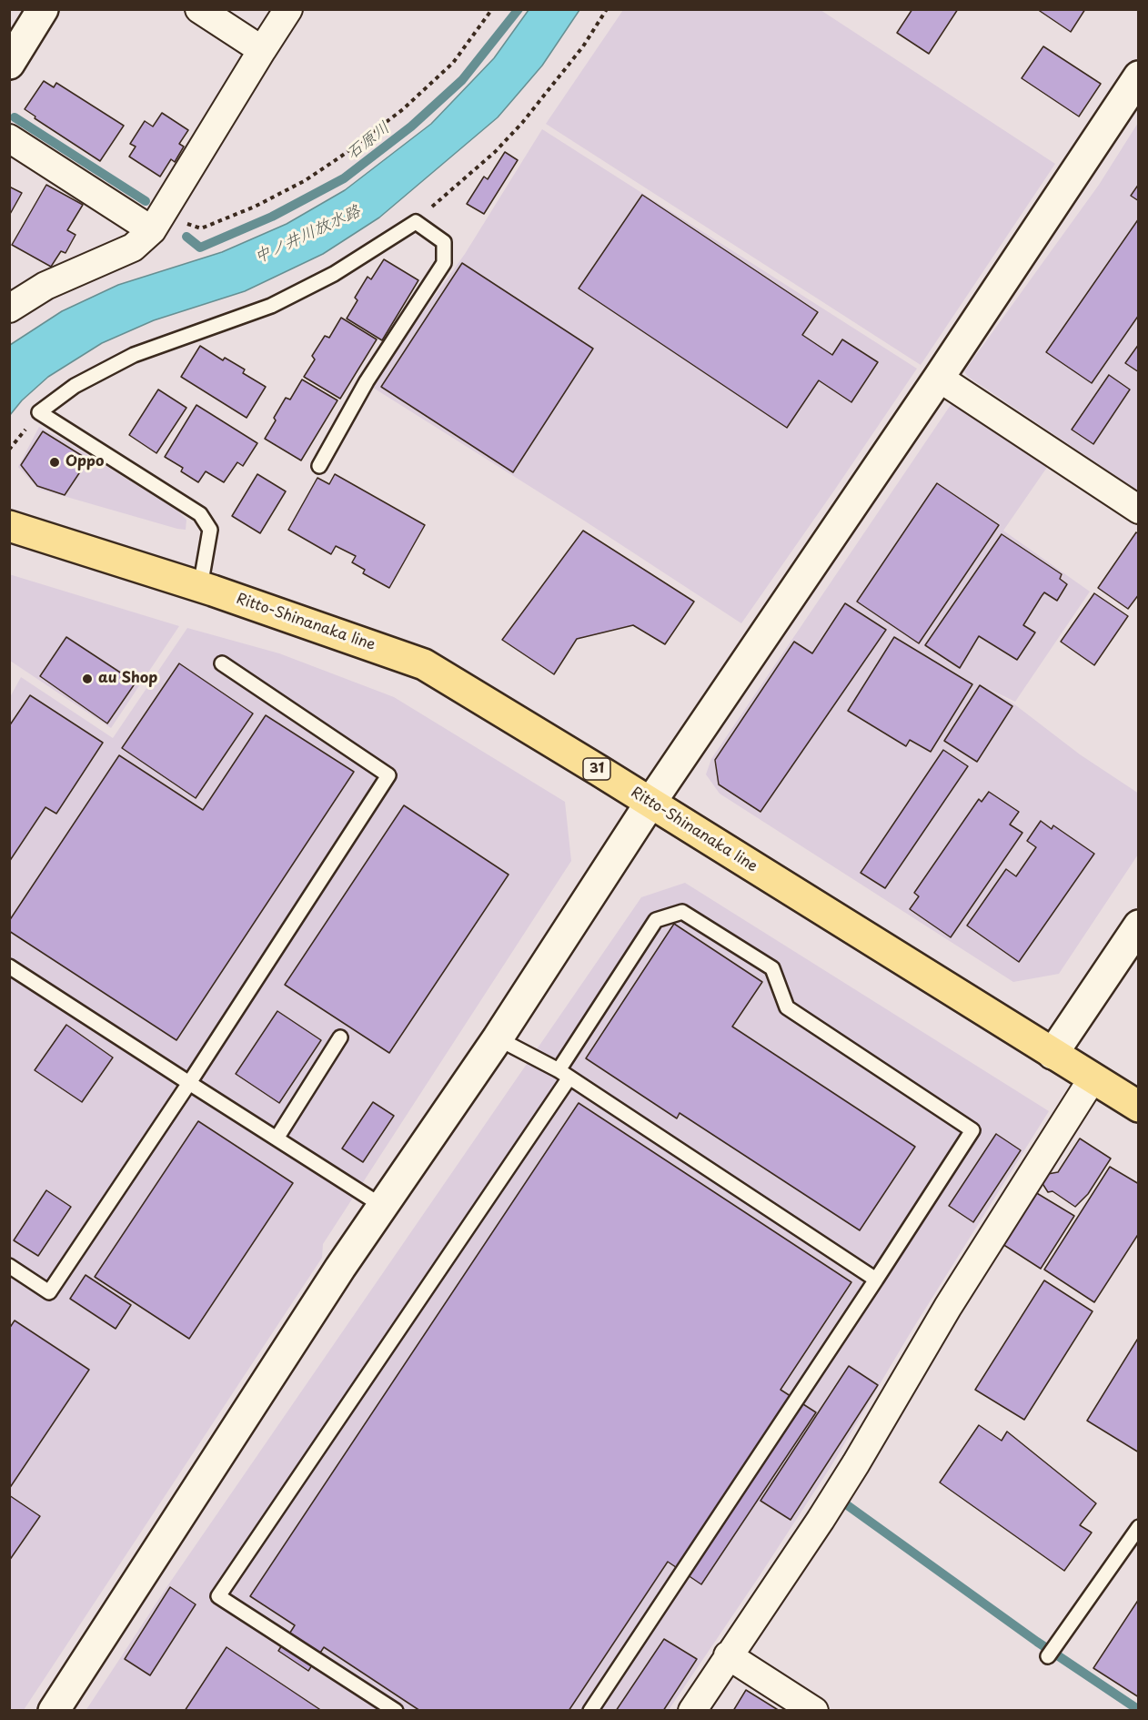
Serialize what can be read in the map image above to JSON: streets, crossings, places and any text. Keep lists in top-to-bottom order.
{
  "streets": {
    "main road": ["Ritto-Shinanaka line", "31"]
  },
  "water": ["石原川", "中ノ井川放水路"],
  "places": ["Oppo", "au Shop"]
}
